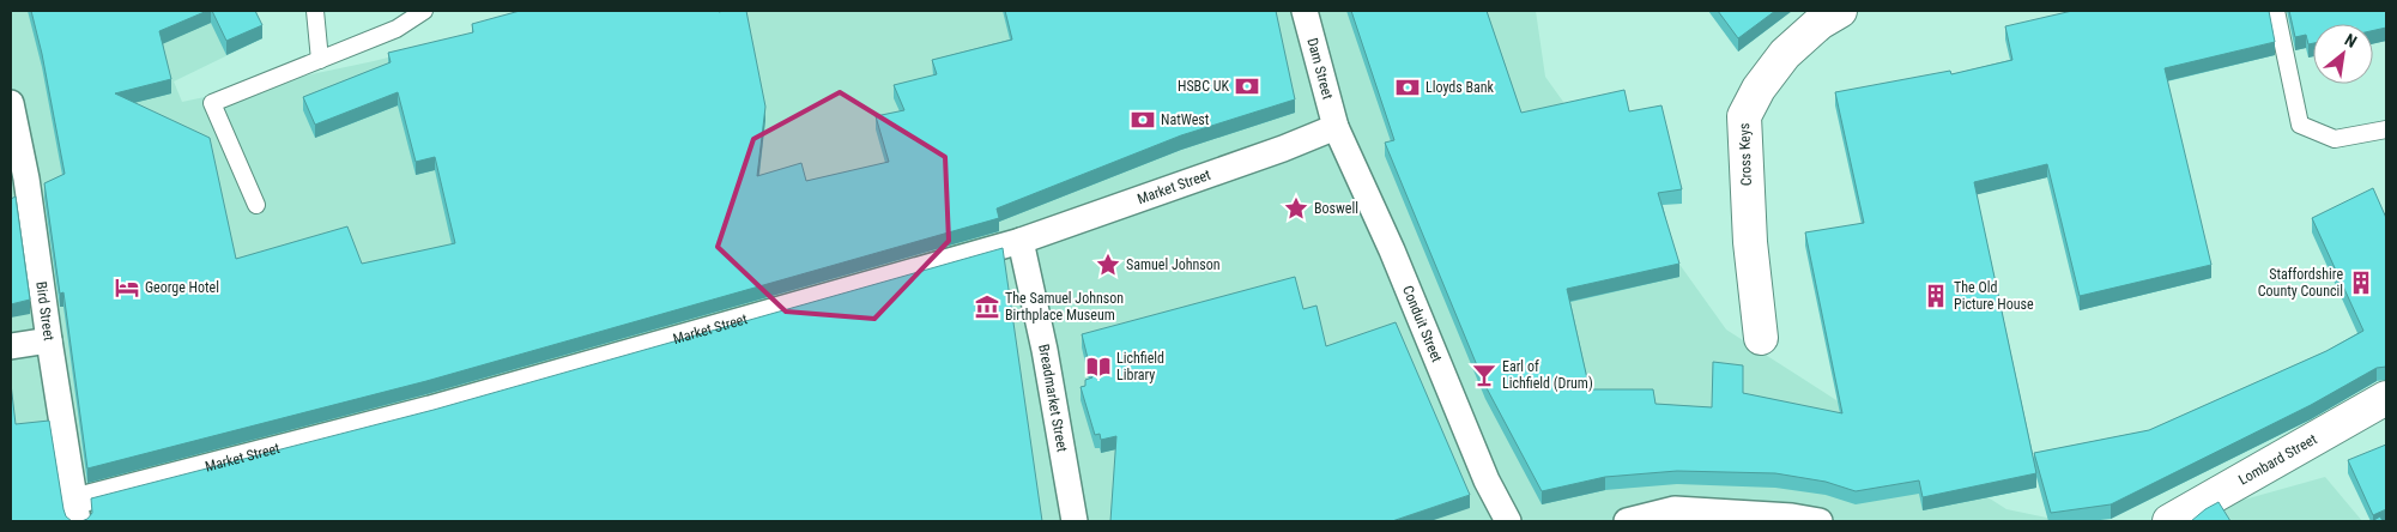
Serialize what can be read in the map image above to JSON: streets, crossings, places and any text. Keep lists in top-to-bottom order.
{
  "streets": {
    "street": [
      "Dam Street",
      "Cross Keys",
      "Market Street",
      "Bird Street",
      "Conduit Street",
      "Breadmarket Street",
      "Lombard Street"
    ]
  },
  "crossings": [
    ["Dam Street", "Market Street"],
    ["Dam Street", "Conduit Street"],
    ["Market Street", "Bird Street"],
    ["Market Street", "Conduit Street"],
    ["Market Street", "Breadmarket Street"]
  ],
  "places": {
    "bank": ["HSBC UK", "Lloyds Bank", "NatWest"],
    "place": ["Boswell", "Samuel Johnson"],
    "building": ["Staffordshire County Council", "The Old Picture House"],
    "hotel": ["George Hotel"],
    "museum": ["The Samuel Johnson Birthplace Museum"],
    "library": ["Lichfield Library"],
    "bar": ["Earl of Lichfield (Drum)"]
  },
  "north": "top right"
}
